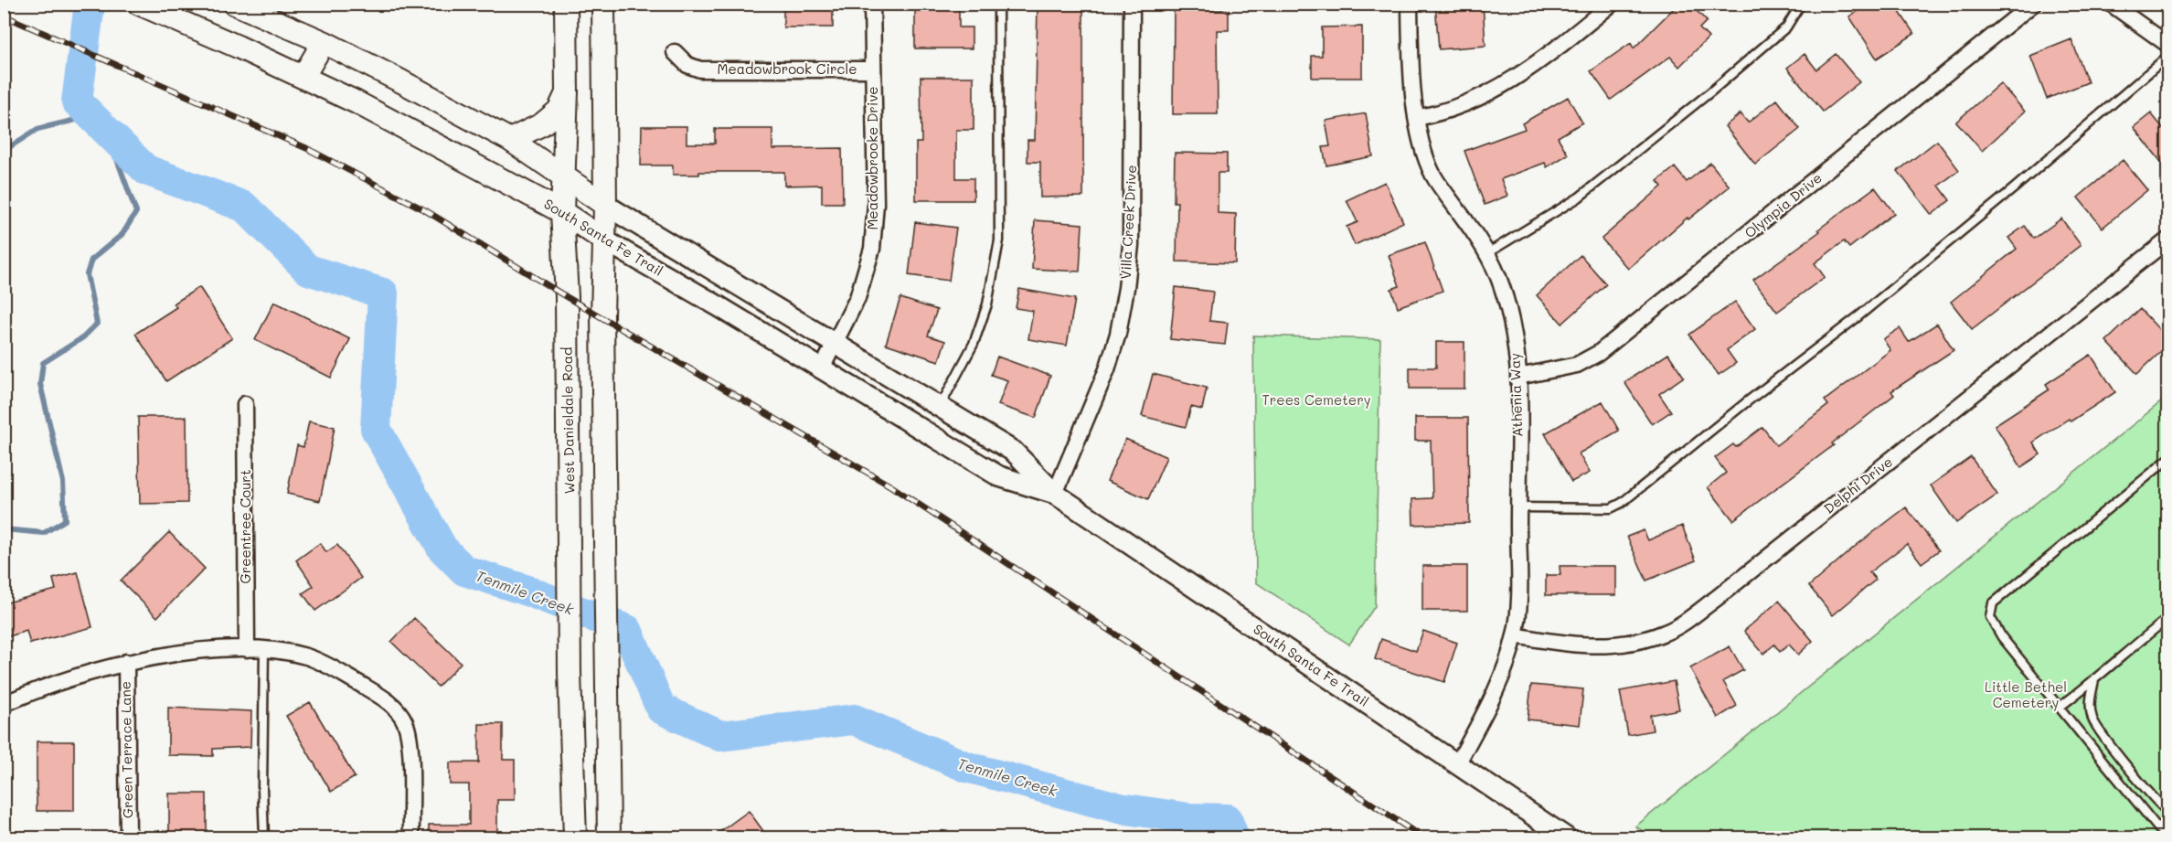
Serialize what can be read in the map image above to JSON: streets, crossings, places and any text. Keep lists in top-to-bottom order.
{
  "streets": {
    "main road": ["South Santa Fe Trail", "West Danieldale Road"],
    "street": [
      "Meadowbrook Circle",
      "Meadowbrooke Drive",
      "Olympia Drive",
      "Villa Creek Drive",
      "Athenia Way",
      "Delphi Drive",
      "Greentree Court",
      "Green Terrace Lane"
    ]
  },
  "crossings": [
    ["Meadowbrook Circle", "Meadowbrooke Drive"],
    ["Meadowbrooke Drive", "South Santa Fe Trail"],
    ["Olympia Drive", "Athenia Way"],
    ["Villa Creek Drive", "South Santa Fe Trail"],
    ["South Santa Fe Trail", "Athenia Way"],
    ["South Santa Fe Trail", "West Danieldale Road"],
    ["Athenia Way", "Delphi Drive"]
  ],
  "water": ["Tenmile Creek"],
  "parks": ["Trees Cemetery", "Little Bethel Cemetery"]
}
